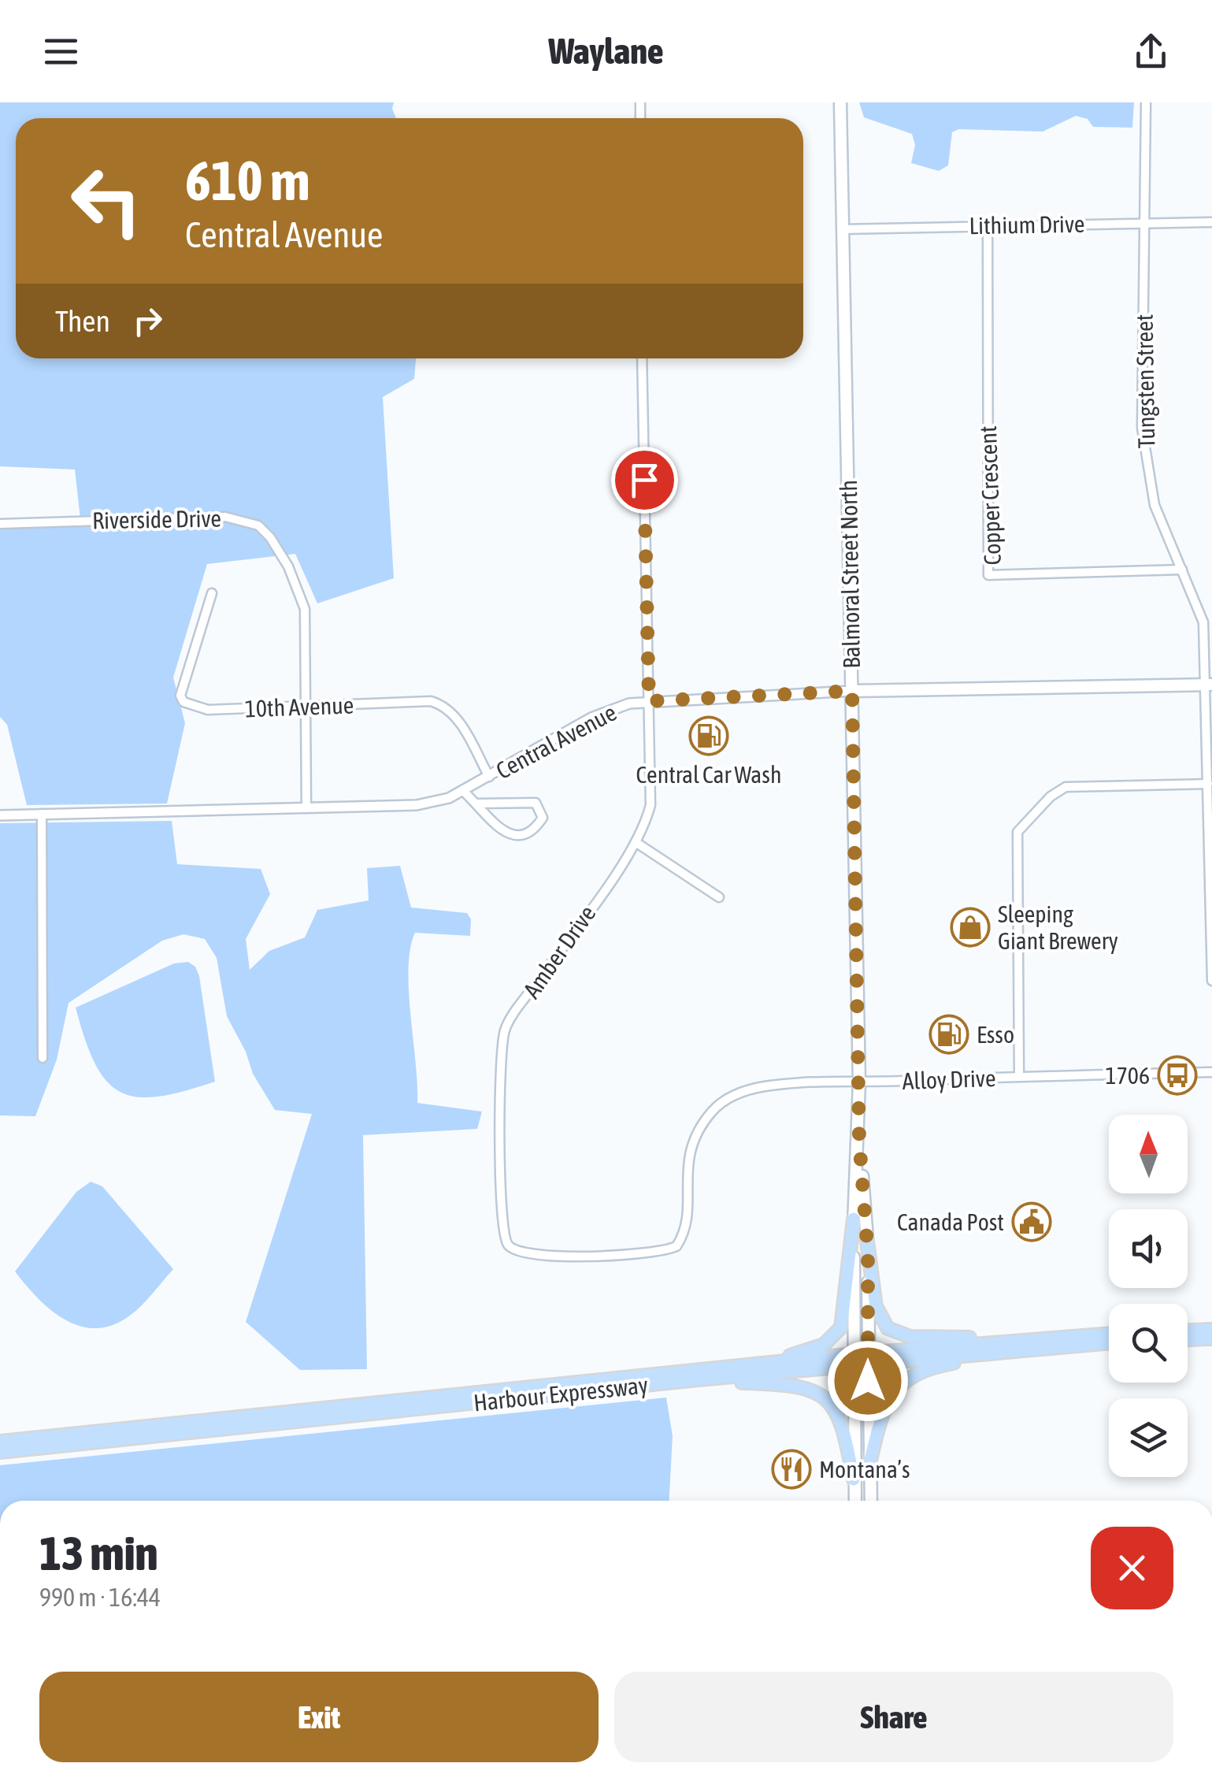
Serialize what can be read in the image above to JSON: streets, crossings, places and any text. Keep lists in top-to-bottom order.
{
  "streets": {
    "main road": ["Balmoral Street North", "Central Avenue", "Harbour Expressway"],
    "street": [
      "Lithium Drive",
      "Tungsten Street",
      "Copper Crescent",
      "Riverside Drive",
      "10th Avenue",
      "Amber Drive",
      "Alloy Drive"
    ]
  },
  "crossings": [
    ["Lithium Drive", "Tungsten Street"],
    ["Lithium Drive", "Copper Crescent"],
    ["Lithium Drive", "Balmoral Street North"],
    ["Tungsten Street", "Copper Crescent"],
    ["Tungsten Street", "Central Avenue"],
    ["Riverside Drive", "10th Avenue"],
    ["Riverside Drive", "Central Avenue"],
    ["Balmoral Street North", "Central Avenue"],
    ["Balmoral Street North", "Alloy Drive"],
    ["Balmoral Street North", "Harbour Expressway"],
    ["10th Avenue", "Central Avenue"],
    ["Central Avenue", "Amber Drive"],
    ["Amber Drive", "Alloy Drive"]
  ],
  "places": {
    "fuel station": ["Central Car Wash", "Esso"],
    "shop": ["Sleeping Giant Brewery"],
    "bus stop": ["1706"],
    "public building": ["Canada Post"],
    "restaurant": ["Montana’s"]
  },
  "north": "top",
  "page": {
    "header": "Waylane",
    "turn": ["610 m", "Central Avenue"],
    "then": "Then",
    "heading": ["13 min", "990 m · 16:44"],
    "buttons": ["Exit", "Share"]
  }
}
